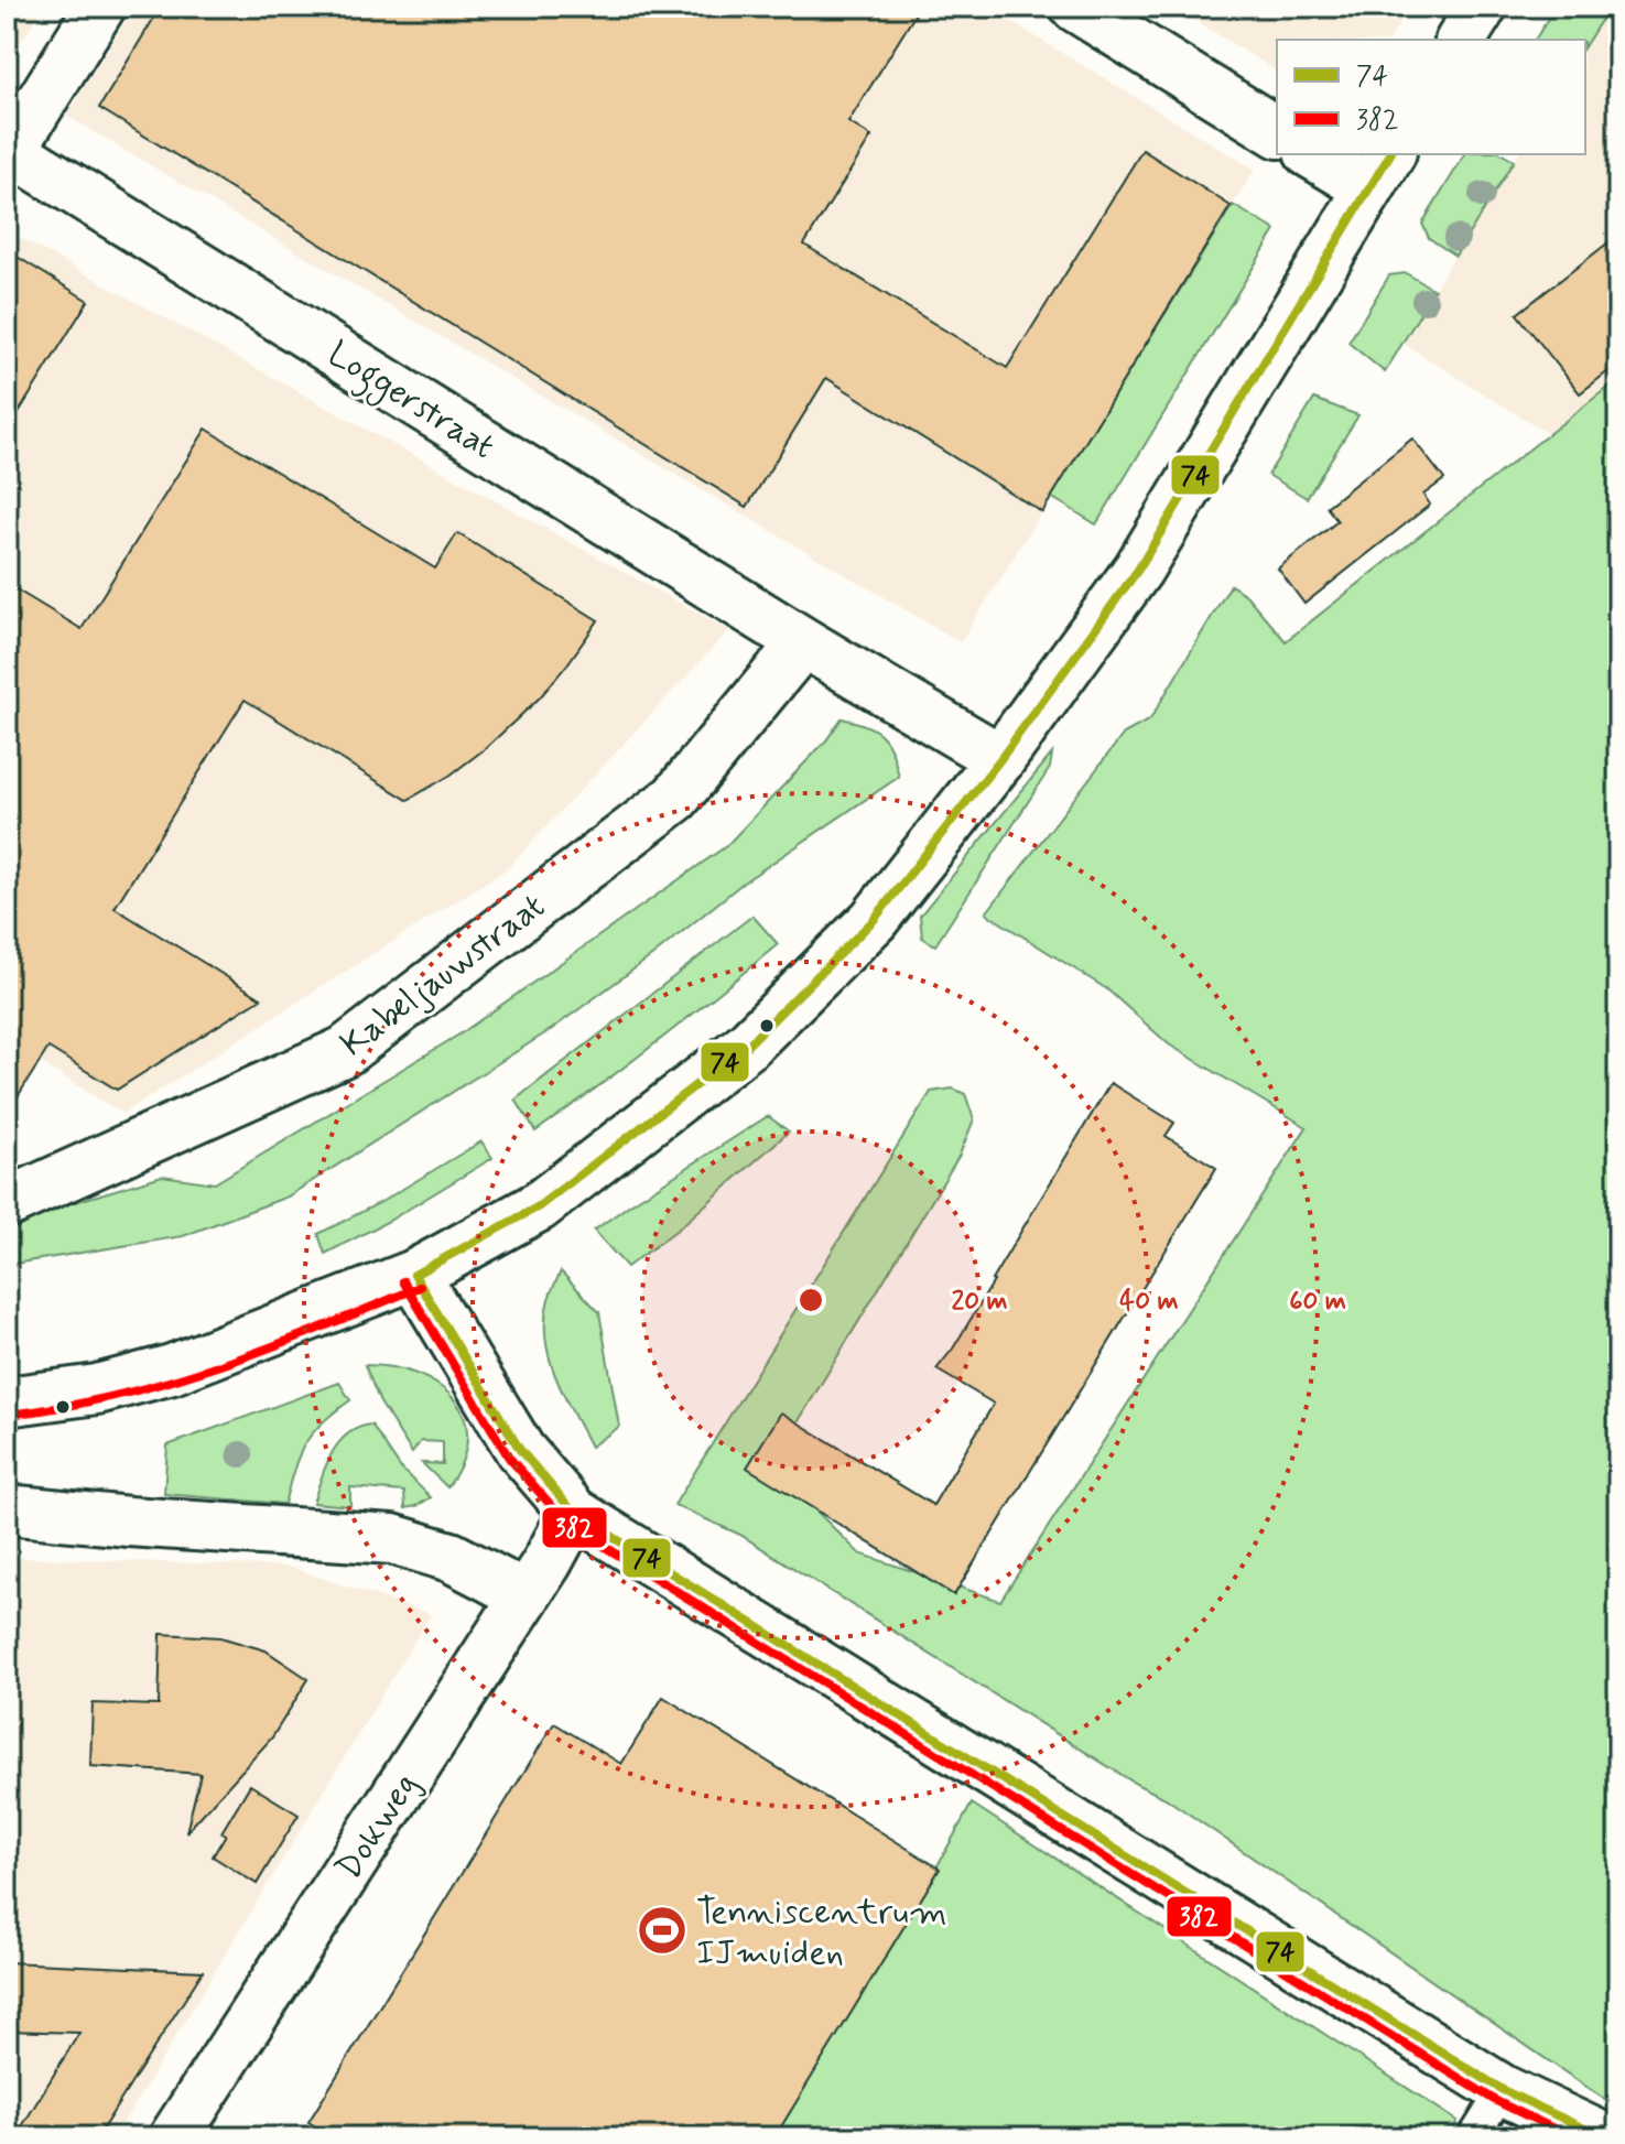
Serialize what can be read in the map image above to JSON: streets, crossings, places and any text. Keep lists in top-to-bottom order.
{
  "streets": {
    "street": ["Loggerstraat", "Kabeljauwstraat", "Dokweg"]
  },
  "crossings": [
    ["Loggerstraat", "Kabeljauwstraat"]
  ],
  "places": {
    "sports": ["Tenniscentrum IJmuiden"]
  },
  "lines": ["transit line 74", "transit line 382"],
  "legend": ["74", "382"],
  "rings": ["20 m", "40 m", "60 m"]
}
